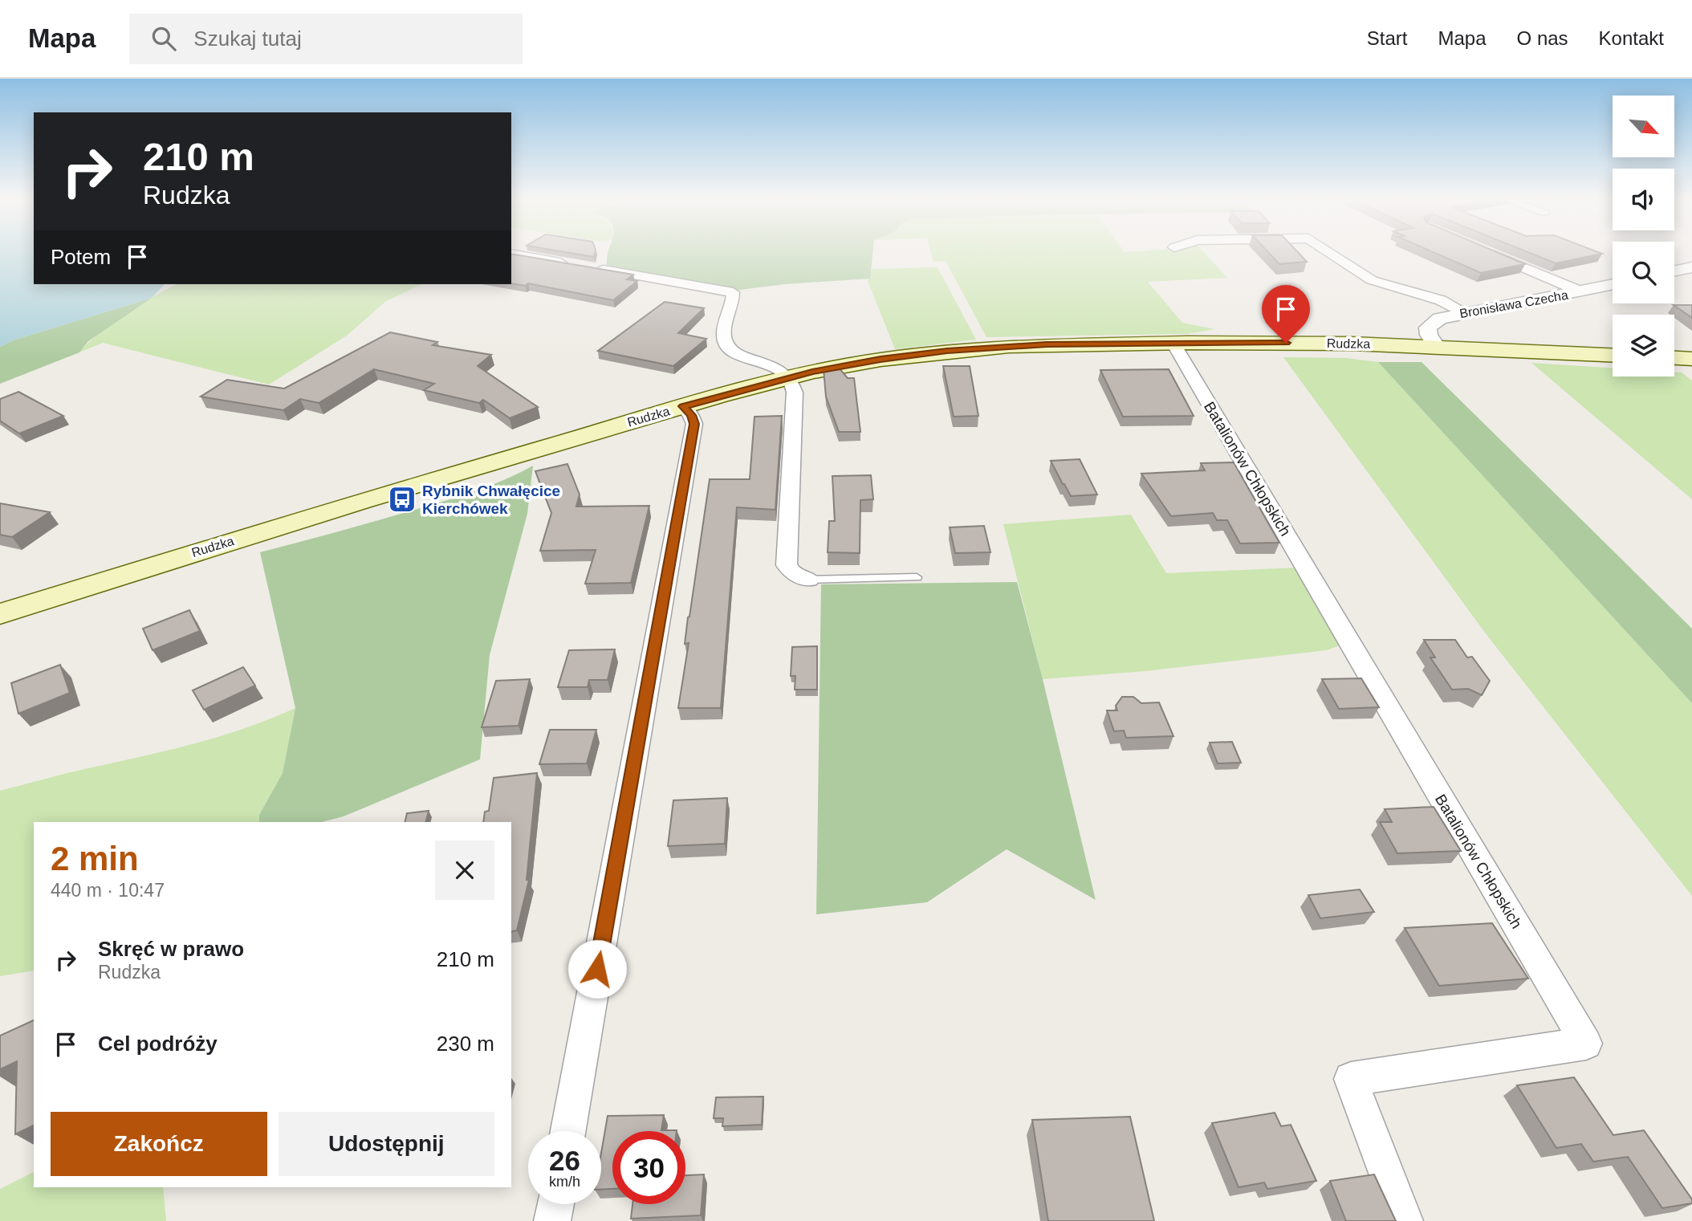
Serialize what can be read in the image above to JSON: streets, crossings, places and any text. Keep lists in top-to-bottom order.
{
  "streets": {
    "main road": ["Rudzka"],
    "street": ["Bronisława Czecha", "Batalionów Chłopskich"]
  },
  "crossings": [
    ["Bronisława Czecha", "Rudzka"],
    ["Rudzka", "Batalionów Chłopskich"]
  ],
  "places": {
    "bus stop": ["Rybnik Chwałęcice Kierchówek"]
  },
  "north": "bottom right",
  "page": {
    "header": "Mapa",
    "search": "Szukaj tutaj",
    "nav": [
      "Start",
      "Mapa",
      "O nas",
      "Kontakt"
    ],
    "turn": ["210 m", "Rudzka"],
    "then": "Potem",
    "heading": ["2 min", "440 m · 10:47"],
    "list": [
      {
        "name": "Skręć w prawo",
        "note": "Rudzka",
        "value": "210 m"
      },
      {
        "name": "Cel podróży",
        "value": "230 m"
      }
    ],
    "buttons": ["Zakończ", "Udostępnij"],
    "speed": "26 km/h",
    "limit": "30"
  }
}
